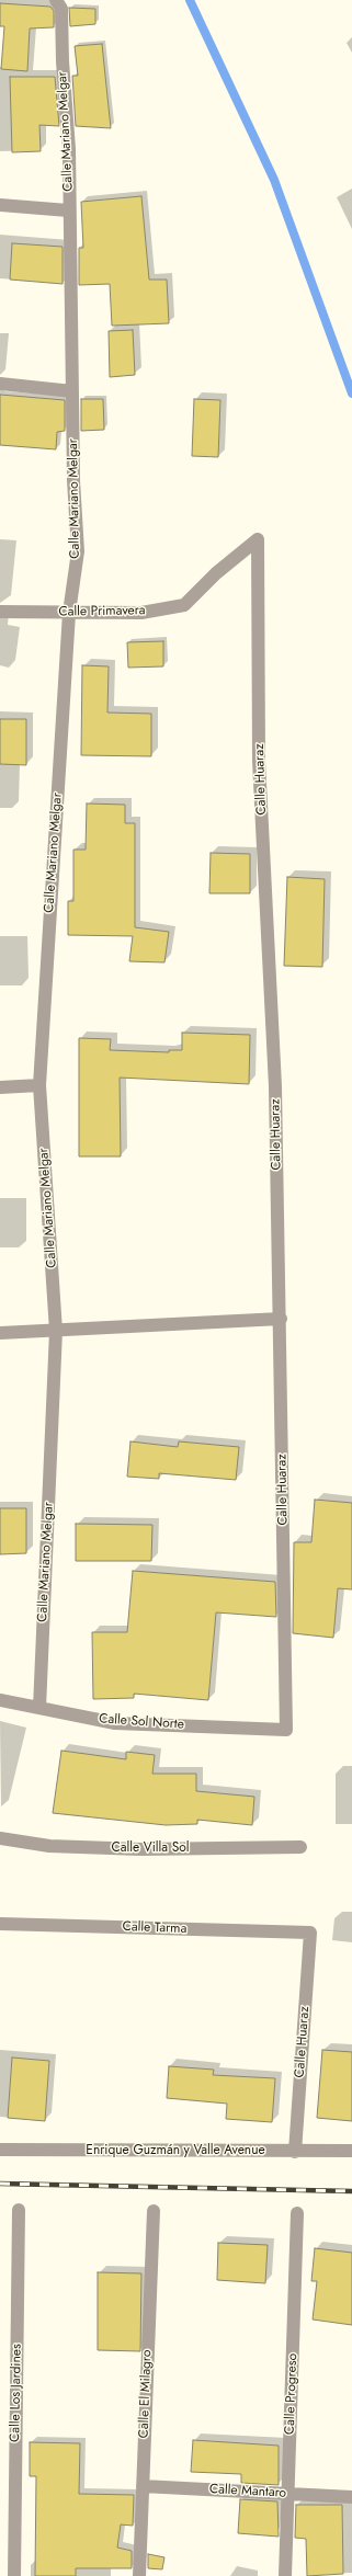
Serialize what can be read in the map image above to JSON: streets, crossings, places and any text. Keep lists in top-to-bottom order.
{
  "streets": {
    "street": [
      "Calle Mariano Melgar",
      "Calle Primavera",
      "Calle Huaraz",
      "Calle Sol Norte",
      "Calle Villa Sol",
      "Calle Tarma",
      "Enrique Guzmán y Valle Avenue",
      "Calle Los Jardines",
      "Calle El Milagro",
      "Calle Progreso",
      "Calle Mantaro"
    ]
  },
  "crossings": [
    ["Calle Mariano Melgar", "Calle Primavera"],
    ["Calle Mariano Melgar", "Calle Sol Norte"],
    ["Calle Primavera", "Calle Huaraz"],
    ["Calle Huaraz", "Calle Sol Norte"],
    ["Calle Huaraz", "Calle Tarma"],
    ["Calle Huaraz", "Enrique Guzmán y Valle Avenue"],
    ["Calle El Milagro", "Calle Mantaro"],
    ["Calle Progreso", "Calle Mantaro"]
  ]
}
